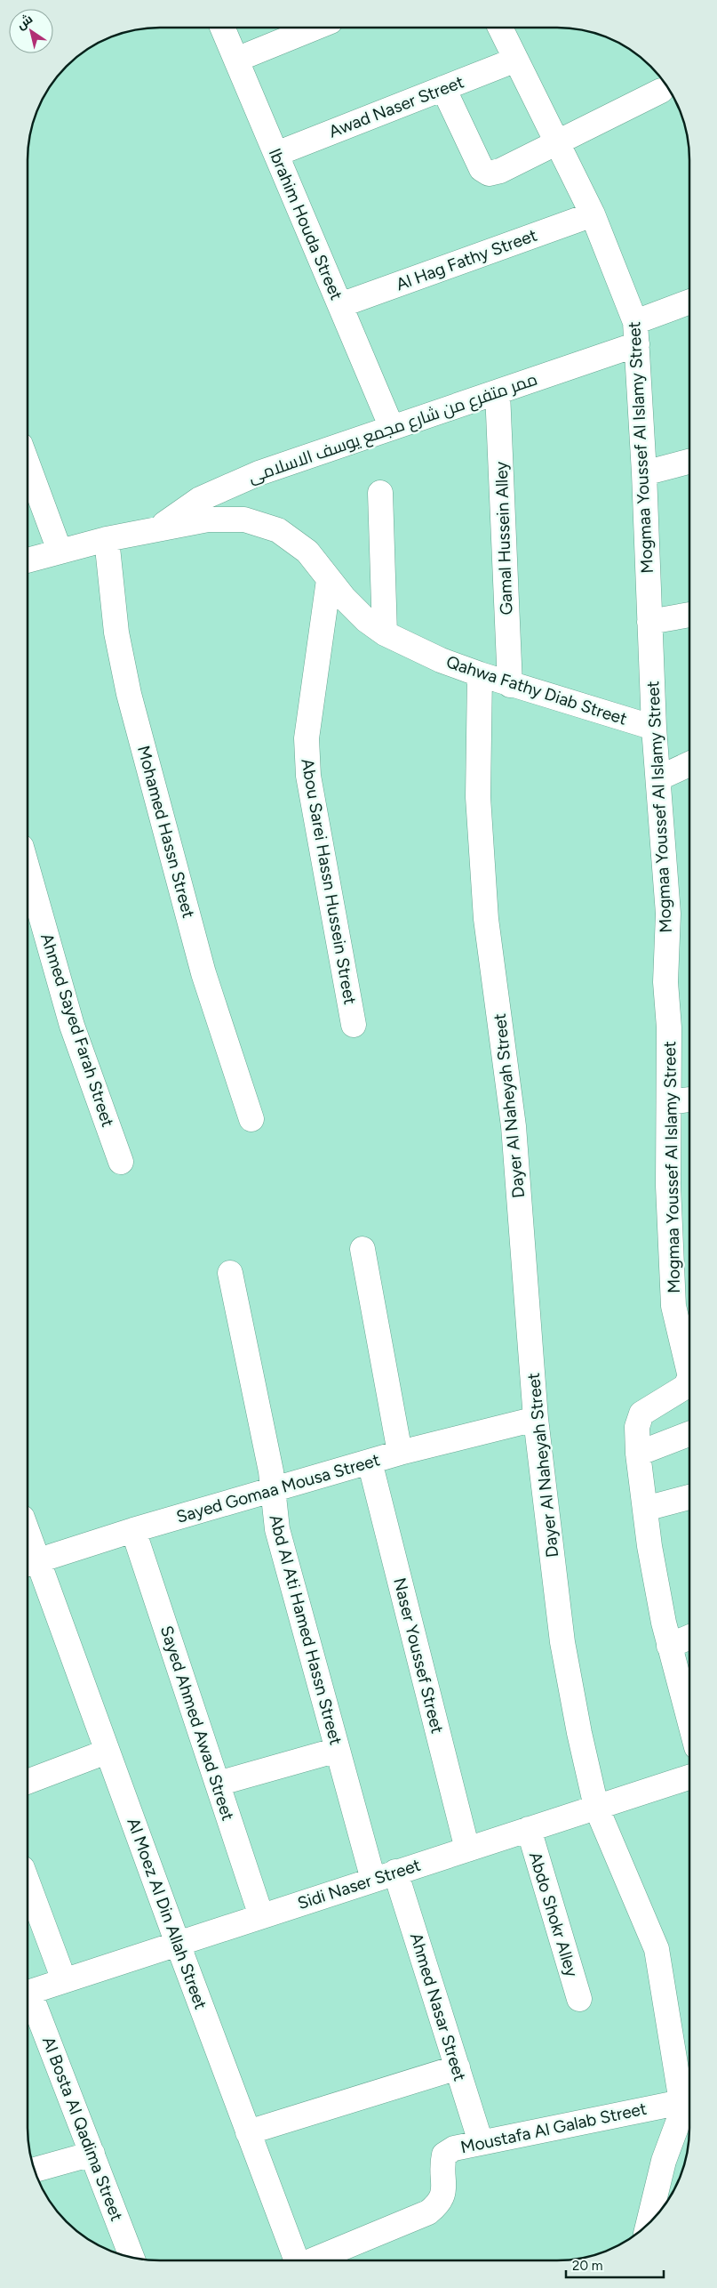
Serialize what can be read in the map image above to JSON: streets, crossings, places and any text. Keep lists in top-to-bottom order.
{
  "streets": {
    "street": [
      "Awad Naser Street",
      "Ibrahim Houda Street",
      "Al Hag Fathy Street",
      "ممر متفرع من شارع مجمع يوسف الاسلامى",
      "Mogmaa Youssef Al Islamy Street",
      "Gamal Hussein Alley",
      "Qahwa Fathy Diab Street",
      "Mohamed Hassn Street",
      "Abou Sarei Hassn Hussein Street",
      "Ahmed Sayed Farah Street",
      "Dayer Al Naheyah Street",
      "Sayed Gomaa Mousa Street",
      "Abd Al Ati Hamed Hassn Street",
      "Naser Youssef Street",
      "Sayed Ahmed Awad Street",
      "Sidi Naser Street",
      "Al Moez Al Din Allah Street",
      "Abdo Shokr Alley",
      "Ahmed Nasar Street",
      "Moustafa Al Galab Street",
      "Al Bosta Al Qadima Street"
    ]
  },
  "crossings": [
    ["Awad Naser Street", "Ibrahim Houda Street"],
    ["Awad Naser Street", "Mogmaa Youssef Al Islamy Street"],
    ["Ibrahim Houda Street", "Al Hag Fathy Street"],
    ["Ibrahim Houda Street", "ممر متفرع من شارع مجمع يوسف الاسلامى"],
    ["Al Hag Fathy Street", "Mogmaa Youssef Al Islamy Street"],
    ["ممر متفرع من شارع مجمع يوسف الاسلامى", "Mogmaa Youssef Al Islamy Street"],
    ["ممر متفرع من شارع مجمع يوسف الاسلامى", "Gamal Hussein Alley"],
    ["ممر متفرع من شارع مجمع يوسف الاسلامى", "Qahwa Fathy Diab Street"],
    ["Mogmaa Youssef Al Islamy Street", "Qahwa Fathy Diab Street"],
    ["Gamal Hussein Alley", "Qahwa Fathy Diab Street"],
    ["Qahwa Fathy Diab Street", "Mohamed Hassn Street"],
    ["Qahwa Fathy Diab Street", "Abou Sarei Hassn Hussein Street"],
    ["Qahwa Fathy Diab Street", "Dayer Al Naheyah Street"],
    ["Dayer Al Naheyah Street", "Sayed Gomaa Mousa Street"],
    ["Dayer Al Naheyah Street", "Sidi Naser Street"],
    ["Dayer Al Naheyah Street", "Moustafa Al Galab Street"],
    ["Sayed Gomaa Mousa Street", "Abd Al Ati Hamed Hassn Street"],
    ["Sayed Gomaa Mousa Street", "Naser Youssef Street"],
    ["Sayed Gomaa Mousa Street", "Sayed Ahmed Awad Street"],
    ["Sayed Gomaa Mousa Street", "Al Moez Al Din Allah Street"],
    ["Abd Al Ati Hamed Hassn Street", "Sidi Naser Street"],
    ["Abd Al Ati Hamed Hassn Street", "Ahmed Nasar Street"],
    ["Naser Youssef Street", "Sidi Naser Street"],
    ["Sayed Ahmed Awad Street", "Sidi Naser Street"],
    ["Sidi Naser Street", "Al Moez Al Din Allah Street"],
    ["Sidi Naser Street", "Abdo Shokr Alley"],
    ["Sidi Naser Street", "Ahmed Nasar Street"],
    ["Ahmed Nasar Street", "Moustafa Al Galab Street"]
  ],
  "scale_bar": "20 m",
  "north": "top left"
}
